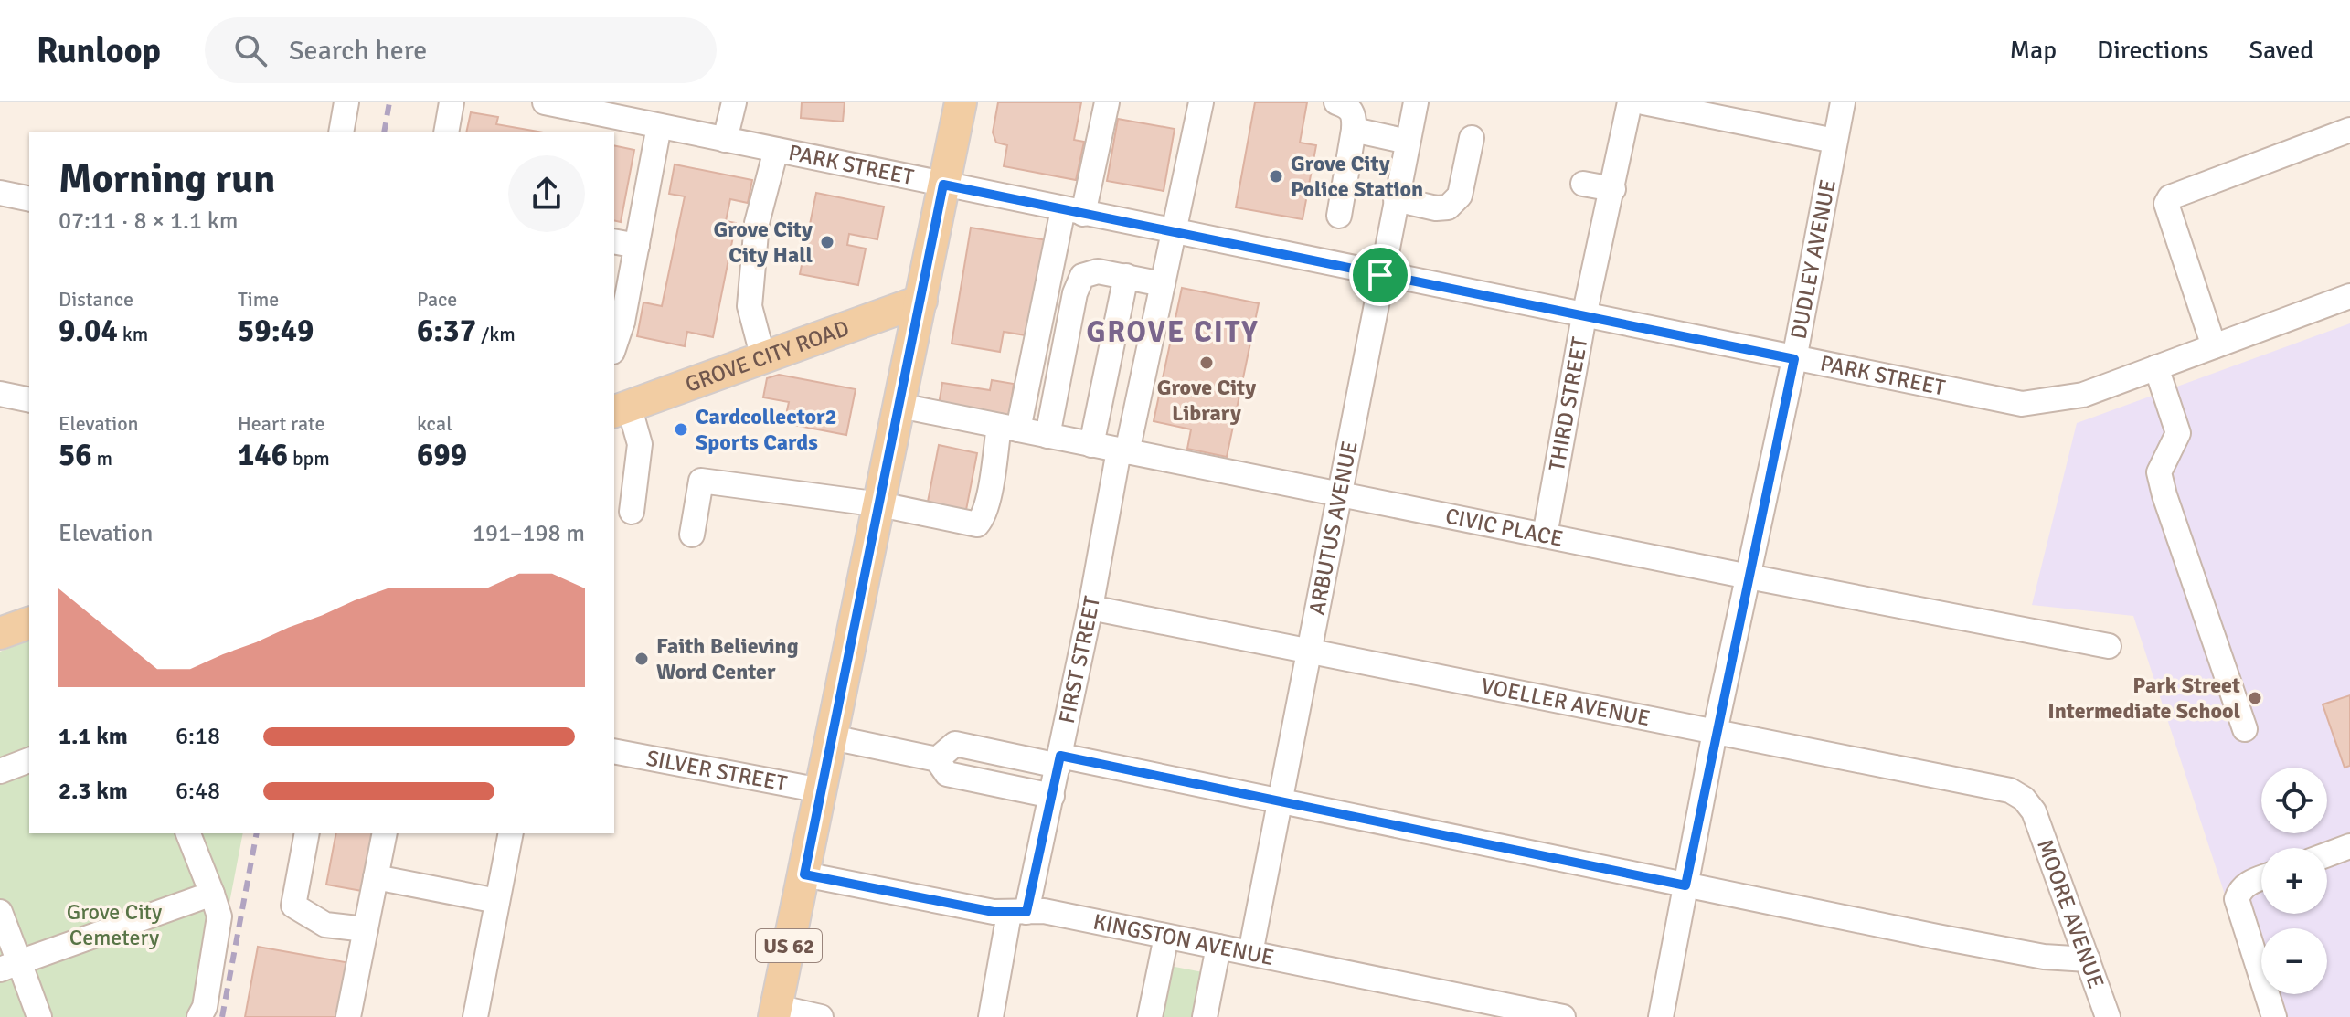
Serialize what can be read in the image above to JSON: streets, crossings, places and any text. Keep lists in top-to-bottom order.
{
  "streets": {
    "main road": ["GROVE CITY ROAD", "US 62"],
    "street": [
      "PARK STREET",
      "DUDLEY AVENUE",
      "THIRD STREET",
      "ARBUTUS AVENUE",
      "CIVIC PLACE",
      "FIRST STREET",
      "VOELLER AVENUE",
      "SILVER STREET",
      "MOORE AVENUE",
      "KINGSTON AVENUE"
    ]
  },
  "crossings": [
    ["PARK STREET", "DUDLEY AVENUE"],
    ["PARK STREET", "THIRD STREET"],
    ["PARK STREET", "ARBUTUS AVENUE"],
    ["PARK STREET", "FIRST STREET"],
    ["PARK STREET", "US 62"],
    ["DUDLEY AVENUE", "CIVIC PLACE"],
    ["DUDLEY AVENUE", "VOELLER AVENUE"],
    ["GROVE CITY ROAD", "US 62"],
    ["THIRD STREET", "CIVIC PLACE"],
    ["ARBUTUS AVENUE", "CIVIC PLACE"],
    ["ARBUTUS AVENUE", "VOELLER AVENUE"],
    ["ARBUTUS AVENUE", "KINGSTON AVENUE"],
    ["CIVIC PLACE", "FIRST STREET"],
    ["CIVIC PLACE", "US 62"],
    ["FIRST STREET", "VOELLER AVENUE"],
    ["FIRST STREET", "KINGSTON AVENUE"],
    ["VOELLER AVENUE", "MOORE AVENUE"],
    ["SILVER STREET", "US 62"],
    ["KINGSTON AVENUE", "US 62"]
  ],
  "districts": ["GROVE CITY"],
  "parks": ["Grove City Cemetery"],
  "places": [
    "Grove City Police Station",
    "Grove City City Hall",
    "Grove City Library",
    "Cardcollector2 Sports Cards",
    "Faith Believing Word Center",
    "Park Street Intermediate School"
  ],
  "page": {
    "header": "Runloop",
    "search": "Search here",
    "nav": ["Map", "Directions", "Saved"],
    "heading": ["Morning run", "07:11 · 8 × 1.1 km"],
    "stats": [
      ["Distance", "9.04 km"],
      ["Time", "59:49"],
      ["Pace", "6:37 /km"],
      ["Elevation", "56 m"],
      ["Heart rate", "146 bpm"],
      ["kcal", "699"]
    ],
    "chart": ["Elevation", "191–198 m"],
    "list": [
      {
        "name": "1.1 km",
        "note": "6:18"
      },
      {
        "name": "2.3 km",
        "note": "6:48"
      }
    ],
    "map_buttons": ["+", "−"]
  }
}
